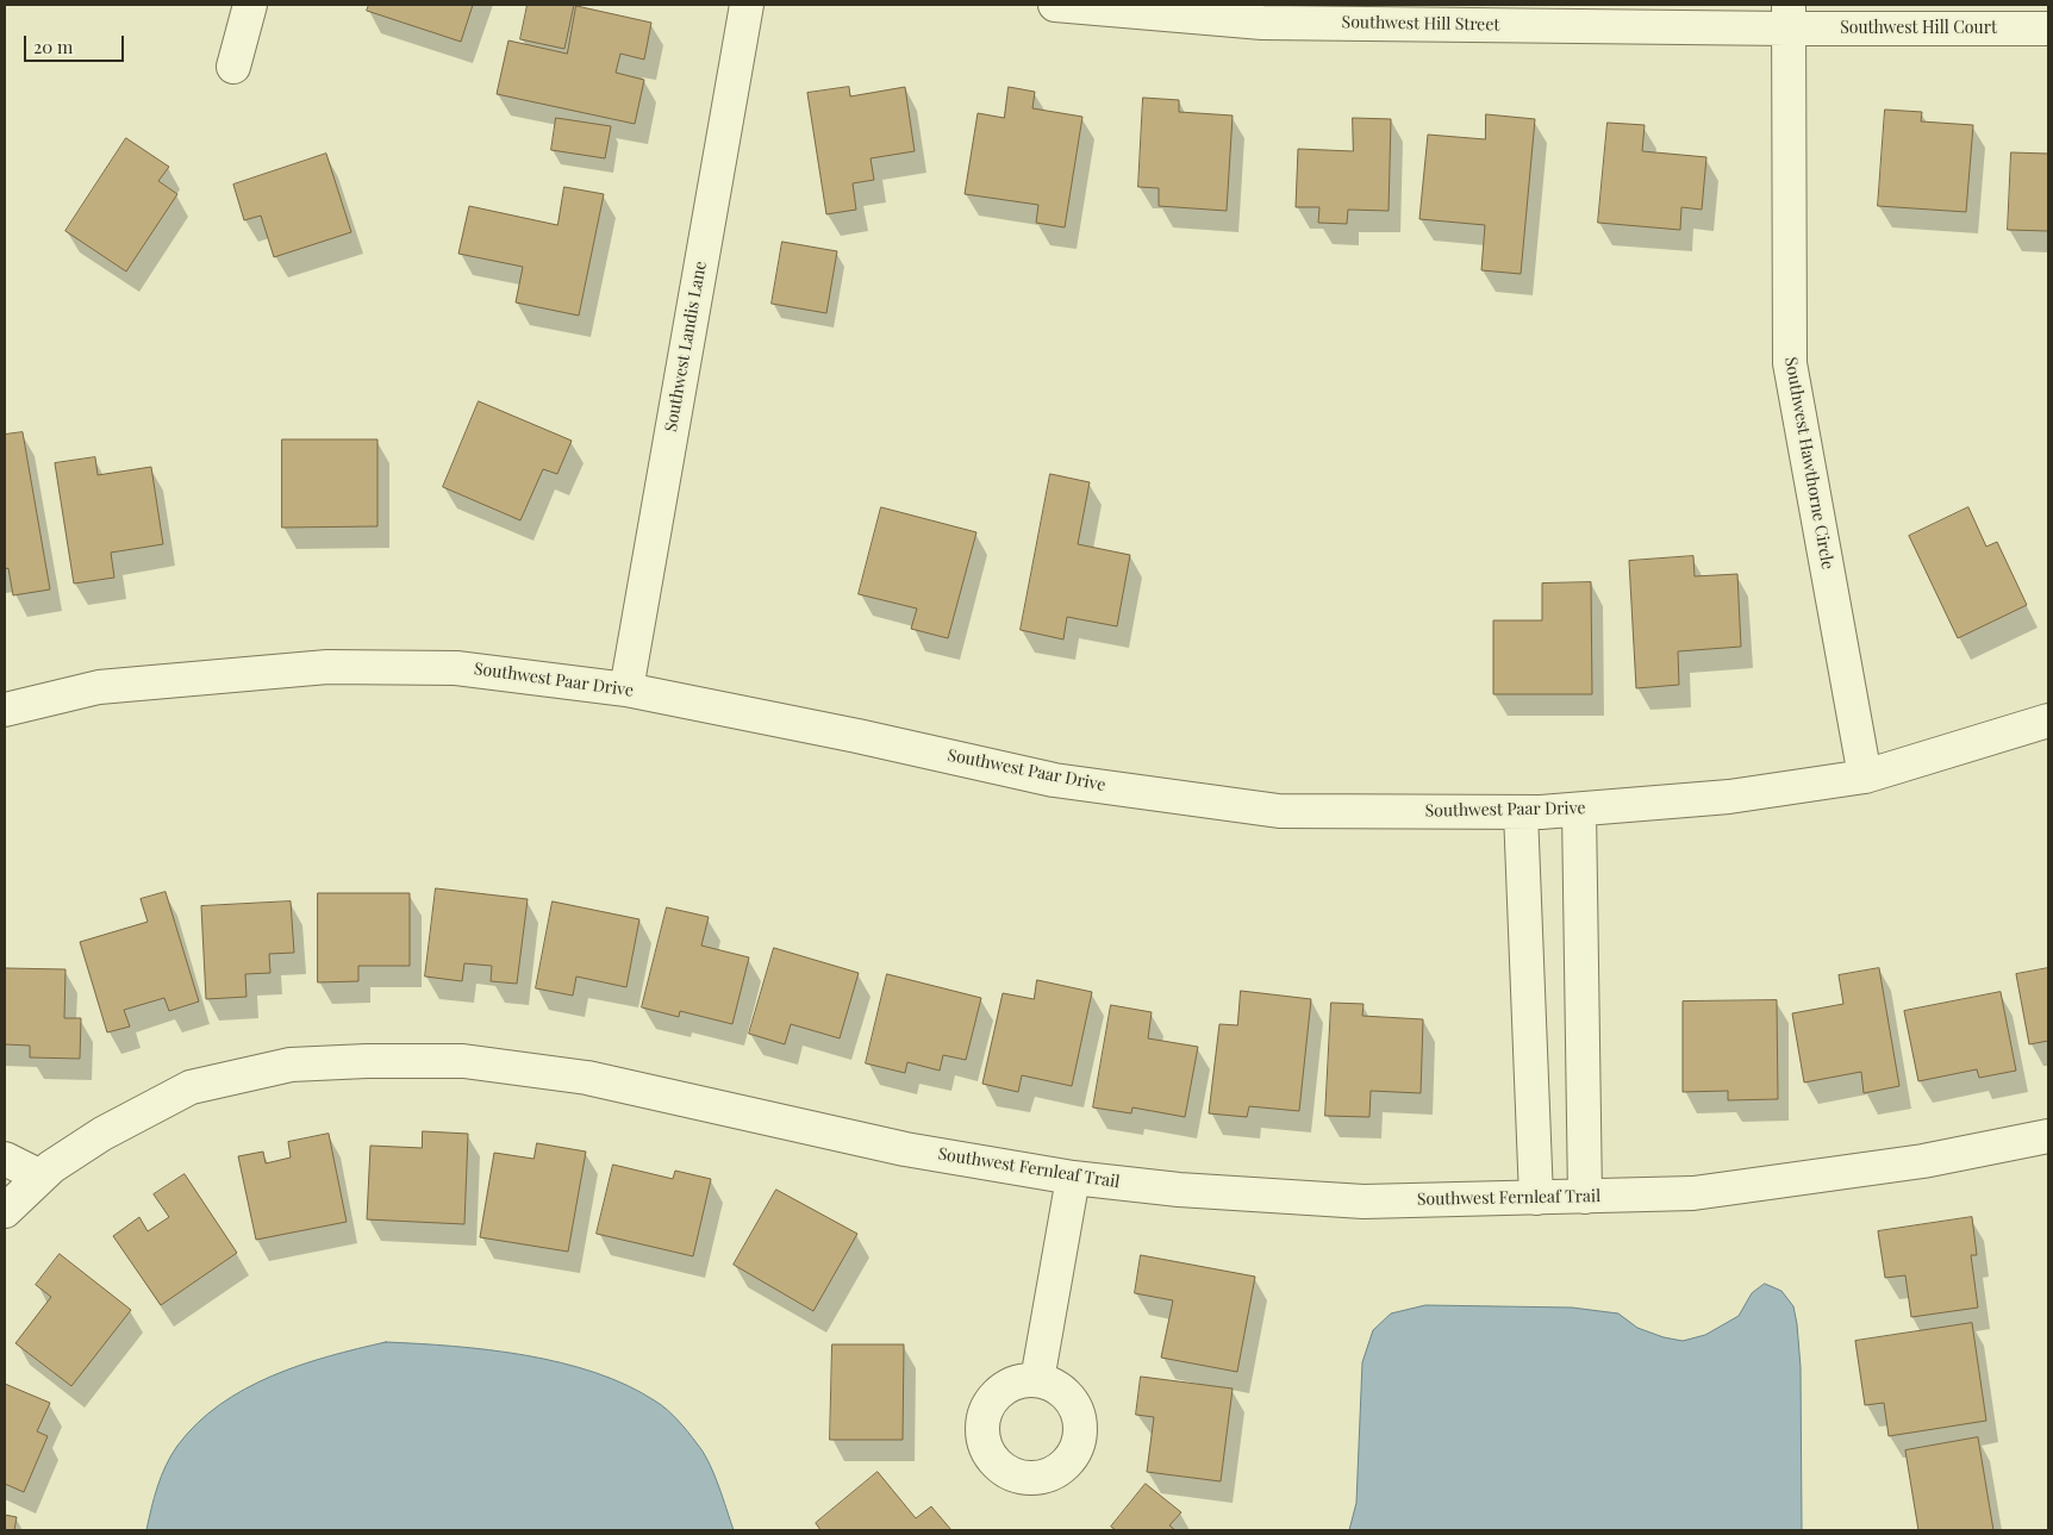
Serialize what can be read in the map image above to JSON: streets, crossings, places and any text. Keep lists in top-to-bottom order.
{
  "streets": {
    "street": [
      "Southwest Hill Street",
      "Southwest Hill Court",
      "Southwest Landis Lane",
      "Southwest Hawthorne Circle",
      "Southwest Paar Drive",
      "Southwest Fernleaf Trail"
    ]
  },
  "crossings": [
    ["Southwest Hill Street", "Southwest Hill Court"],
    ["Southwest Hill Street", "Southwest Hawthorne Circle"],
    ["Southwest Hill Court", "Southwest Hawthorne Circle"],
    ["Southwest Landis Lane", "Southwest Paar Drive"],
    ["Southwest Hawthorne Circle", "Southwest Paar Drive"]
  ],
  "scale_bar": "20 m"
}
